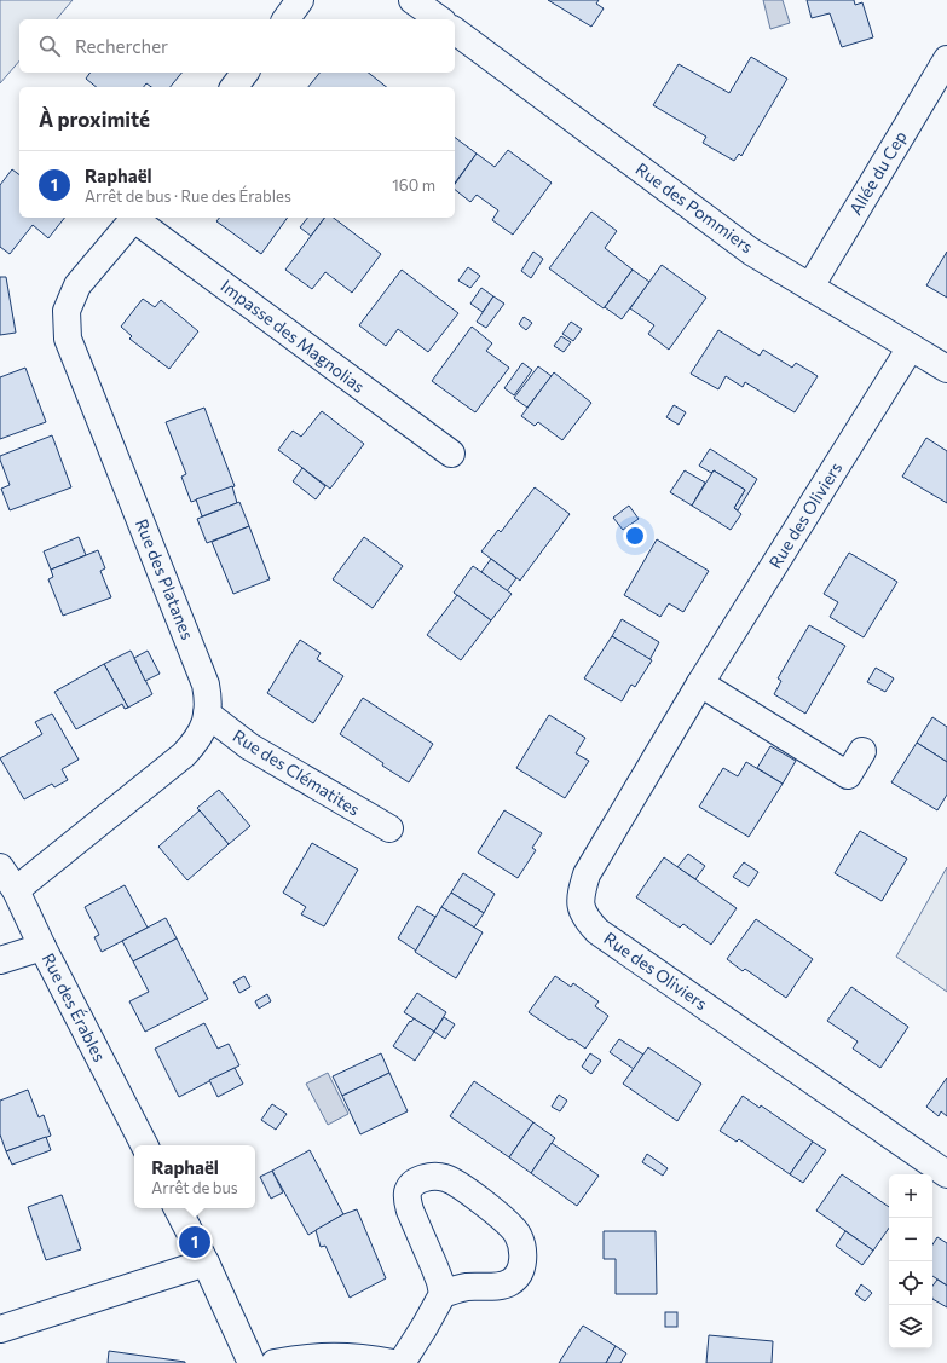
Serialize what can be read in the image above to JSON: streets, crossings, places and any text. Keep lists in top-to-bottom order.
{
  "streets": {
    "street": [
      "Allée du Cep",
      "Rue des Pommiers",
      "Impasse des Magnolias",
      "Rue des Oliviers",
      "Rue des Platanes",
      "Rue des Clématites",
      "Rue des Érables"
    ]
  },
  "crossings": [
    ["Allée du Cep", "Rue des Pommiers"],
    ["Rue des Pommiers", "Rue des Oliviers"],
    ["Rue des Platanes", "Rue des Clématites"],
    ["Rue des Platanes", "Rue des Érables"]
  ],
  "page": {
    "search": "Rechercher",
    "heading": "À proximité",
    "list": [
      {
        "mark": "1",
        "name": "Raphaël",
        "note": "Arrêt de bus · Rue des Érables",
        "value": "160 m"
      }
    ],
    "popup": ["Raphaël", "Arrêt de bus"],
    "map_buttons": ["+", "−"],
    "pins": "1"
  }
}
